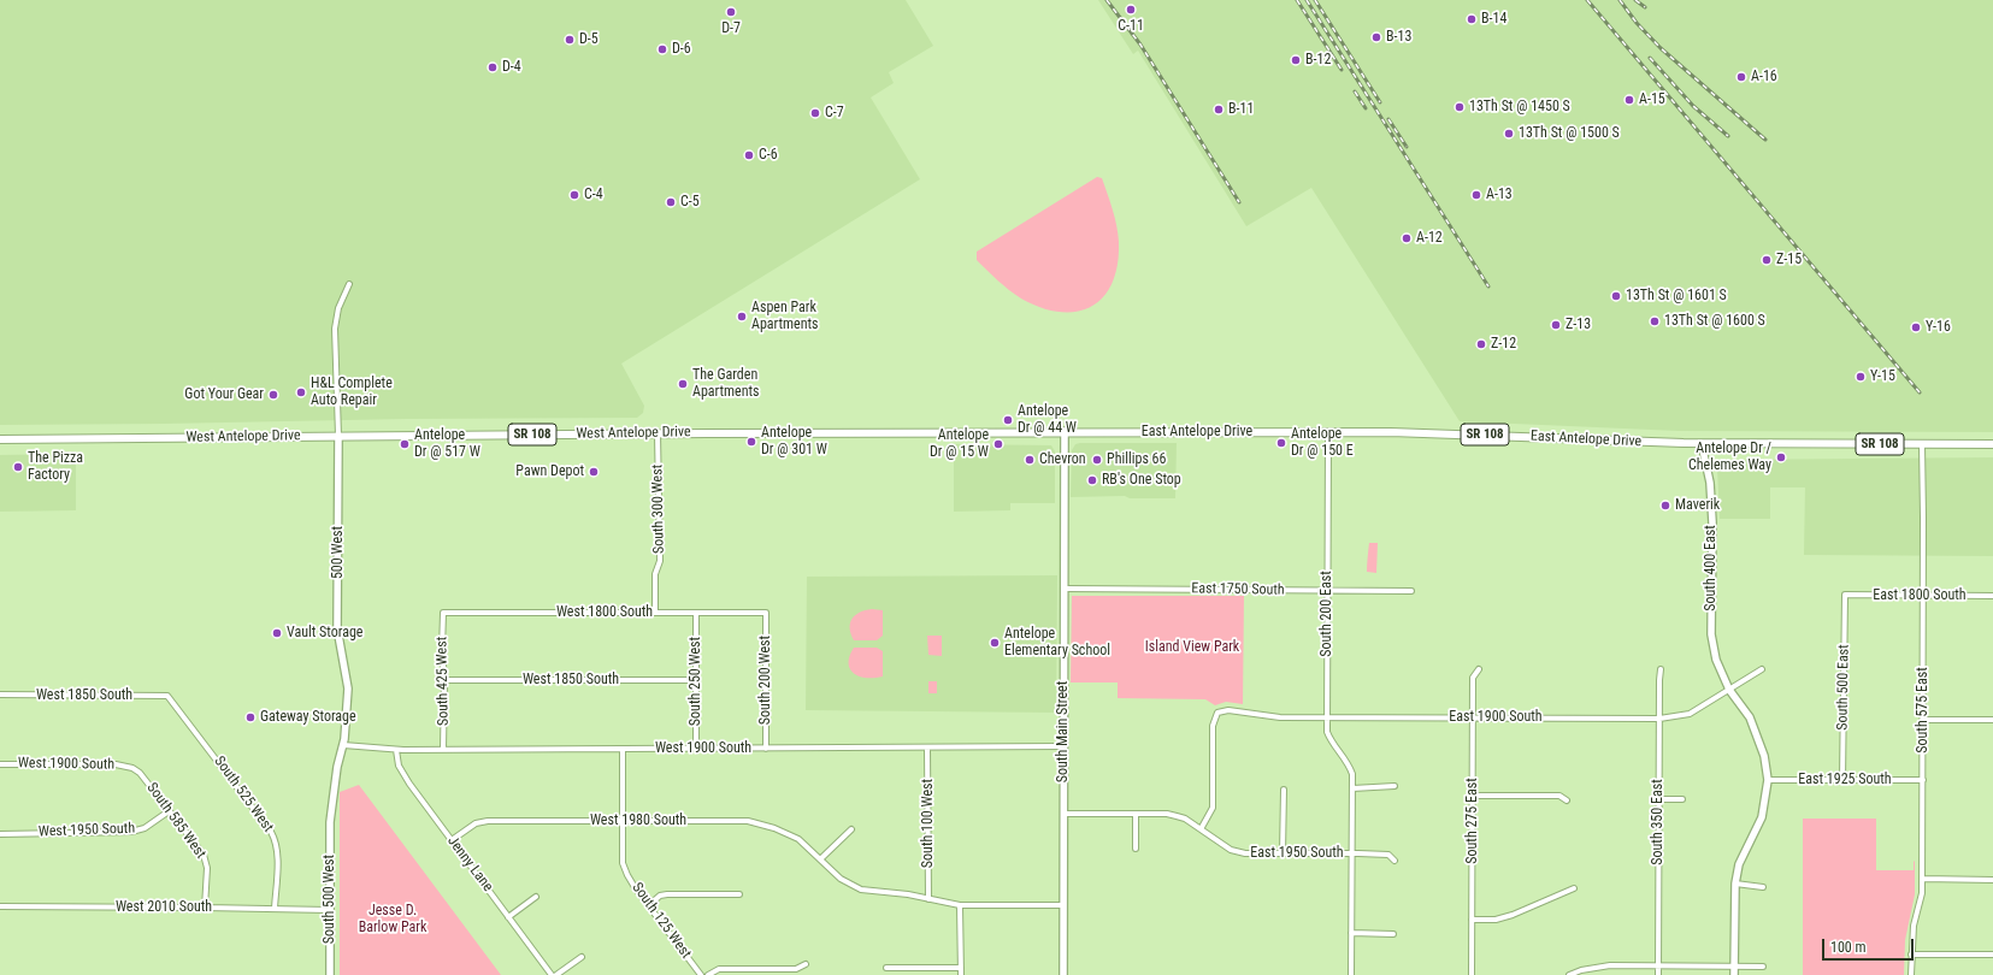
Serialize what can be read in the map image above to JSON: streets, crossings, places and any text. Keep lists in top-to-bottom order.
{
  "streets": {
    "main road": ["East Antelope Drive", "West Antelope Drive", "SR 108"],
    "street": [
      "South 300 West",
      "500 West",
      "South 400 East",
      "East 1750 South",
      "East 1800 South",
      "West 1800 South",
      "South 200 East",
      "West 1850 South",
      "South 200 West",
      "South 425 West",
      "South 250 West",
      "South 500 East",
      "South 575 East",
      "East 1900 South",
      "South Main Street",
      "West 1900 South",
      "East 1925 South",
      "South 525 West",
      "South 585 West",
      "West 1980 South",
      "South 275 East",
      "South 350 East",
      "South 100 West",
      "West 1950 South",
      "East 1950 South",
      "Jenny Lane",
      "South 500 West",
      "West 2010 South",
      "South 125 West"
    ]
  },
  "crossings": [
    ["East Antelope Drive", "West Antelope Drive"],
    ["East Antelope Drive", "South 400 East"],
    ["East Antelope Drive", "South 200 East"],
    ["East Antelope Drive", "South 575 East"],
    ["East Antelope Drive", "South Main Street"],
    ["West Antelope Drive", "South 300 West"],
    ["West Antelope Drive", "500 West"],
    ["West Antelope Drive", "South Main Street"],
    ["South 300 West", "West 1800 South"],
    ["500 West", "West 1900 South"],
    ["500 West", "South 500 West"],
    ["South 400 East", "East 1900 South"],
    ["South 400 East", "East 1925 South"],
    ["East 1750 South", "South 200 East"],
    ["East 1750 South", "South Main Street"],
    ["East 1800 South", "South 500 East"],
    ["East 1800 South", "South 575 East"],
    ["West 1800 South", "South 200 West"],
    ["West 1800 South", "South 425 West"],
    ["West 1800 South", "South 250 West"],
    ["South 200 East", "East 1900 South"],
    ["South 200 East", "East 1950 South"],
    ["West 1850 South", "South 425 West"],
    ["West 1850 South", "South 250 West"],
    ["West 1850 South", "South 525 West"],
    ["South 200 West", "West 1900 South"],
    ["South 425 West", "West 1900 South"],
    ["South 250 West", "West 1900 South"],
    ["South 500 East", "East 1925 South"],
    ["South 575 East", "East 1925 South"],
    ["East 1900 South", "South 275 East"],
    ["East 1900 South", "South 350 East"],
    ["East 1900 South", "East 1950 South"],
    ["South Main Street", "West 1900 South"],
    ["South Main Street", "West 1980 South"],
    ["South Main Street", "East 1950 South"],
    ["West 1900 South", "South 585 West"],
    ["West 1900 South", "South 100 West"],
    ["West 1900 South", "Jenny Lane"],
    ["West 1900 South", "South 125 West"],
    ["South 525 West", "West 2010 South"],
    ["South 585 West", "West 1950 South"],
    ["South 585 West", "West 2010 South"],
    ["West 1980 South", "South 100 West"],
    ["West 1980 South", "Jenny Lane"],
    ["West 1980 South", "South 125 West"],
    ["South 500 West", "West 2010 South"]
  ],
  "parks": ["Island View Park", "Jesse D. Barlow Park"],
  "places": [
    "C-11",
    "D-7",
    "B-14",
    "B-13",
    "D-5",
    "D-6",
    "B-12",
    "D-4",
    "A-16",
    "A-15",
    "13Th St @ 1450 S",
    "B-11",
    "C-7",
    "13Th St @ 1500 S",
    "C-6",
    "C-4",
    "A-13",
    "C-5",
    "A-12",
    "Z-15",
    "13Th St @ 1601 S",
    "Aspen Park Apartments",
    "13Th St @ 1600 S",
    "Z-13",
    "Y-16",
    "Z-12",
    "Y-15",
    "The Garden Apartments",
    "H&L Complete Auto Repair",
    "Got Your Gear",
    "Antelope Dr @ 44 W",
    "Antelope Dr @ 301 W",
    "Antelope Dr @ 150 E",
    "Antelope Dr @ 517 W",
    "Antelope Dr @ 15 W",
    "Antelope Dr / Chelemes Way",
    "Chevron",
    "Phillips 66",
    "The Pizza Factory",
    "Pawn Depot",
    "RB's One Stop",
    "Maverik",
    "Vault Storage",
    "Antelope Elementary School",
    "Gateway Storage"
  ],
  "scale_bar": "100 m"
}
